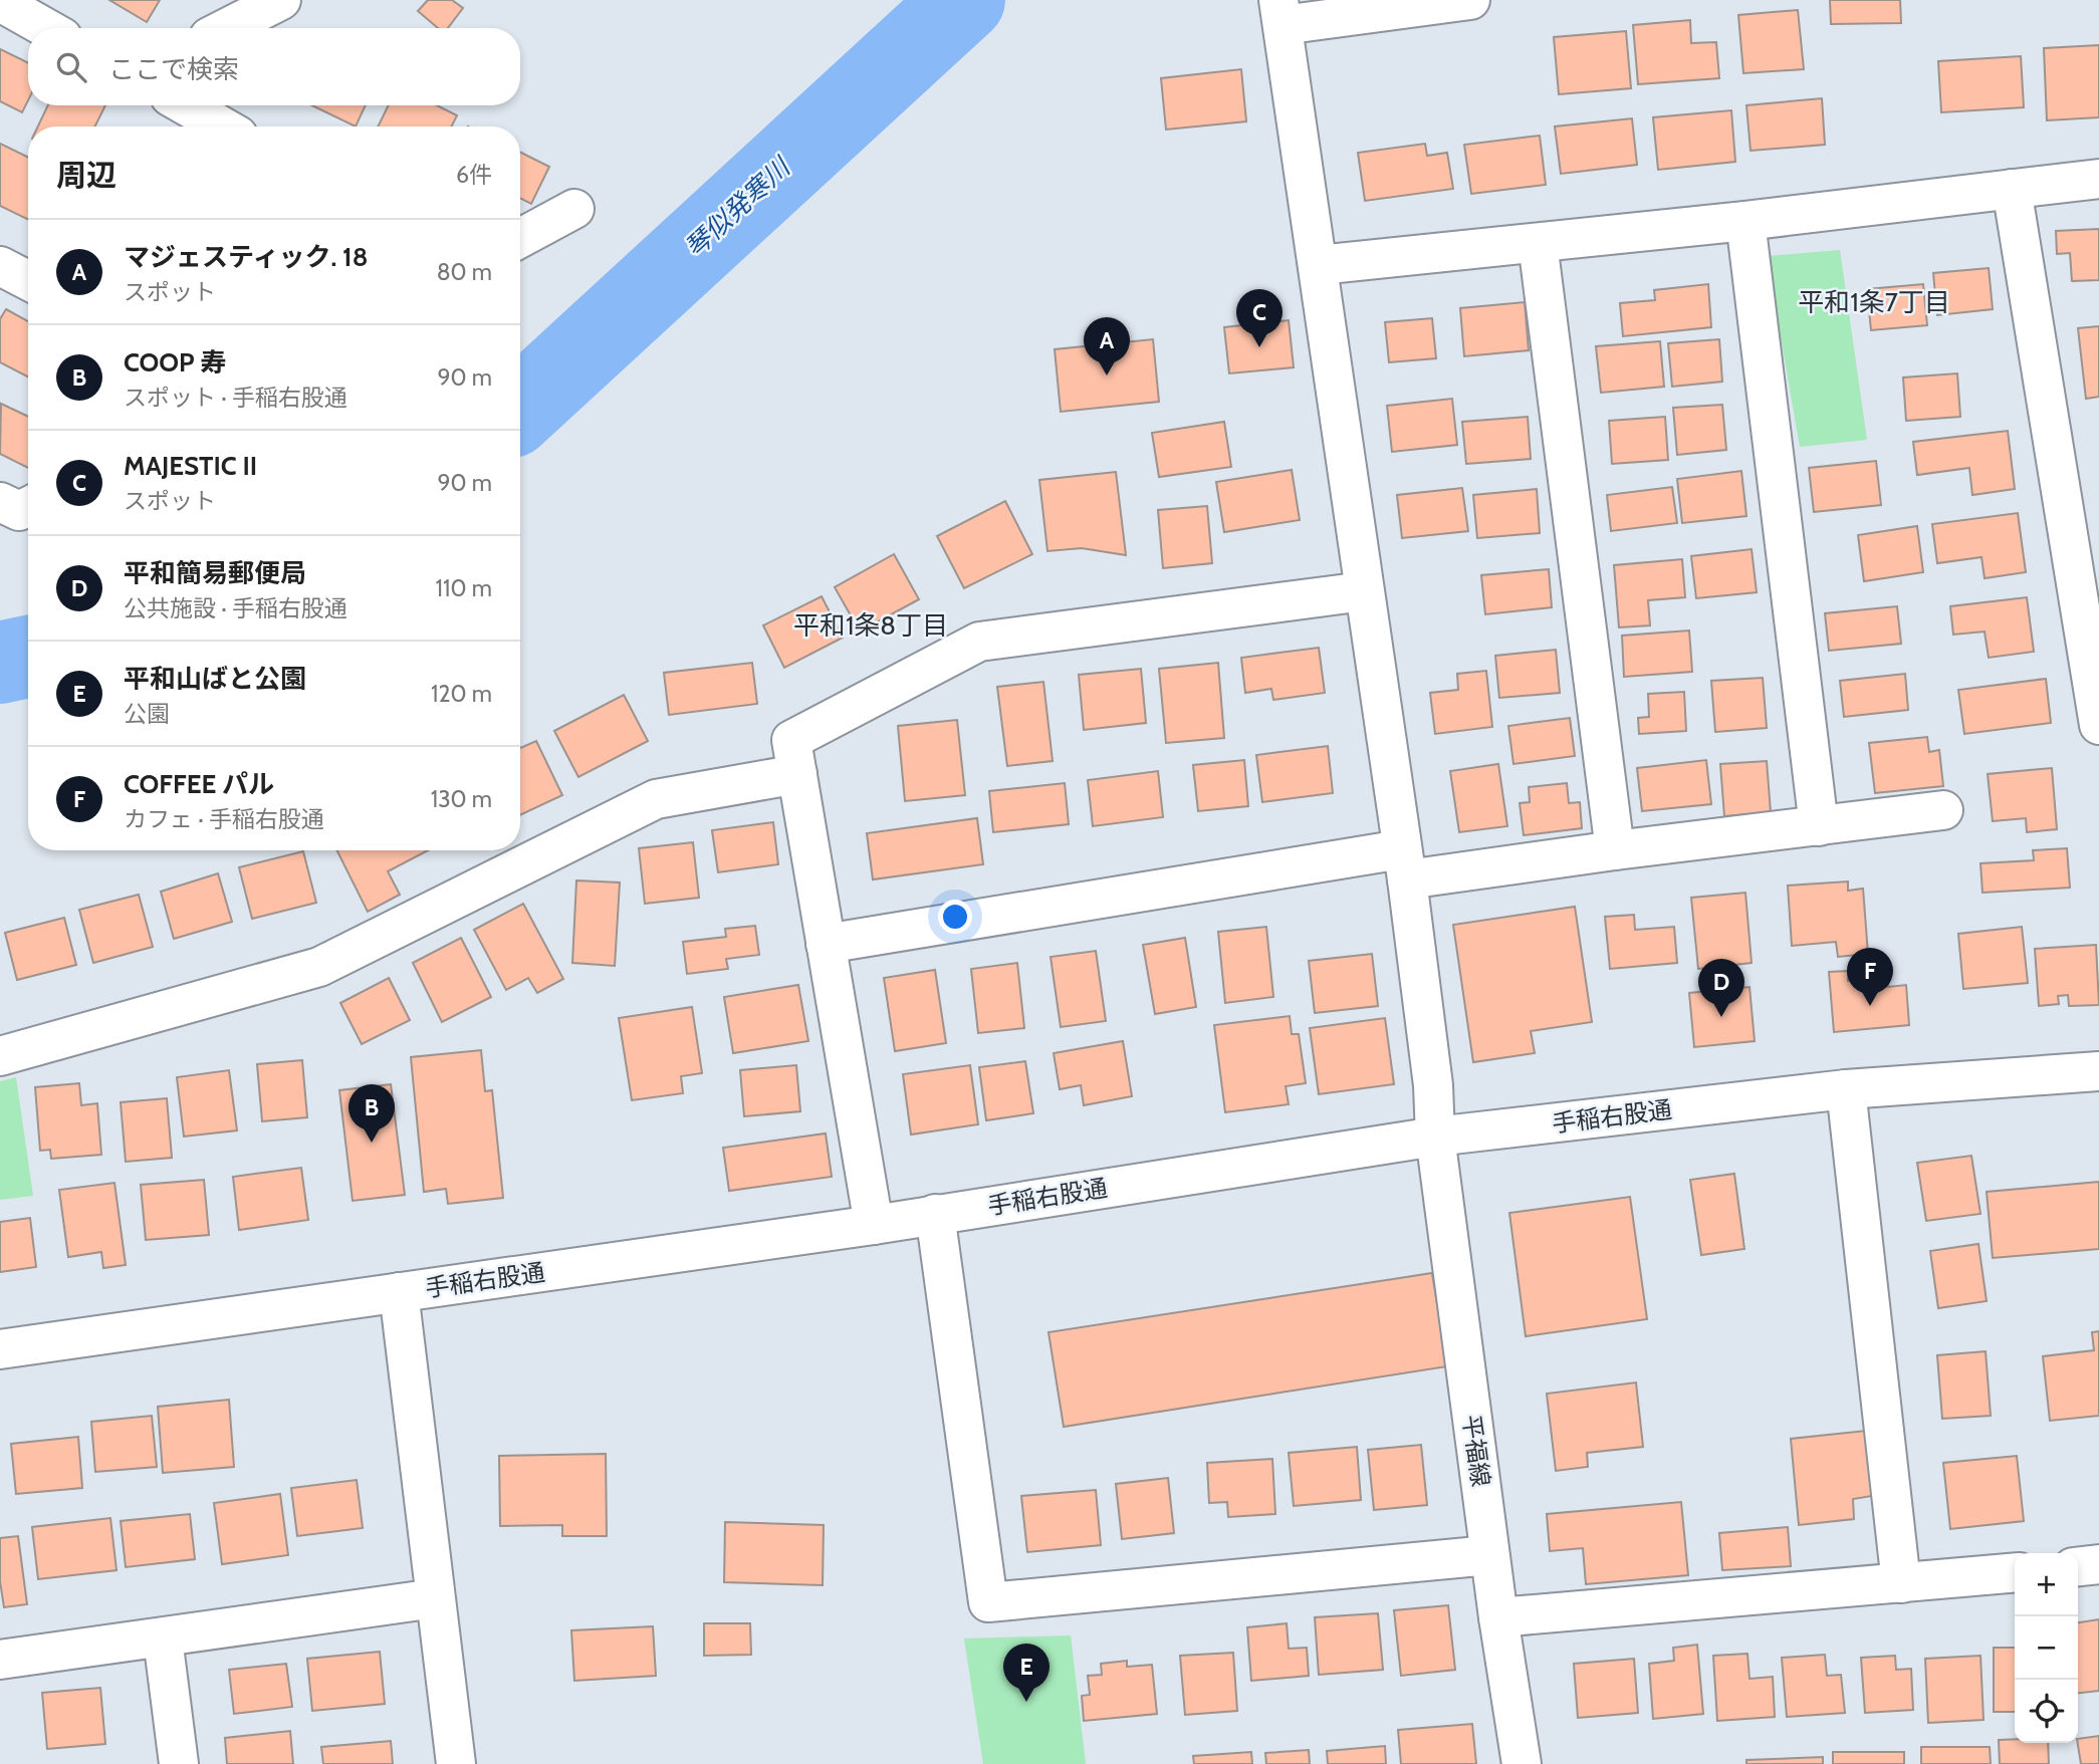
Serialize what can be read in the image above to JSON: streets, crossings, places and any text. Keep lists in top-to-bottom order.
{
  "streets": {
    "street": ["手稲右股通", "平福線"]
  },
  "crossings": [
    ["手稲右股通", "平福線"]
  ],
  "districts": ["平和1条7丁目", "平和1条8丁目"],
  "water": ["琴似発寒川"],
  "page": {
    "search": "ここで検索",
    "heading": ["周辺", "6件"],
    "list": [
      {
        "mark": "A",
        "name": "マジェスティック. 18",
        "note": "スポット",
        "value": "80 m"
      },
      {
        "mark": "B",
        "name": "COOP 寿",
        "note": "スポット · 手稲右股通",
        "value": "90 m"
      },
      {
        "mark": "C",
        "name": "MAJESTIC II",
        "note": "スポット",
        "value": "90 m"
      },
      {
        "mark": "D",
        "name": "平和簡易郵便局",
        "note": "公共施設 · 手稲右股通",
        "value": "110 m"
      },
      {
        "mark": "E",
        "name": "平和山ばと公園",
        "note": "公園",
        "value": "120 m"
      },
      {
        "mark": "F",
        "name": "COFFEE パル",
        "note": "カフェ · 手稲右股通",
        "value": "130 m"
      }
    ],
    "pins": [
      "C",
      "A",
      "F",
      "D",
      "B",
      "E"
    ],
    "map_buttons": ["+", "−"]
  }
}
